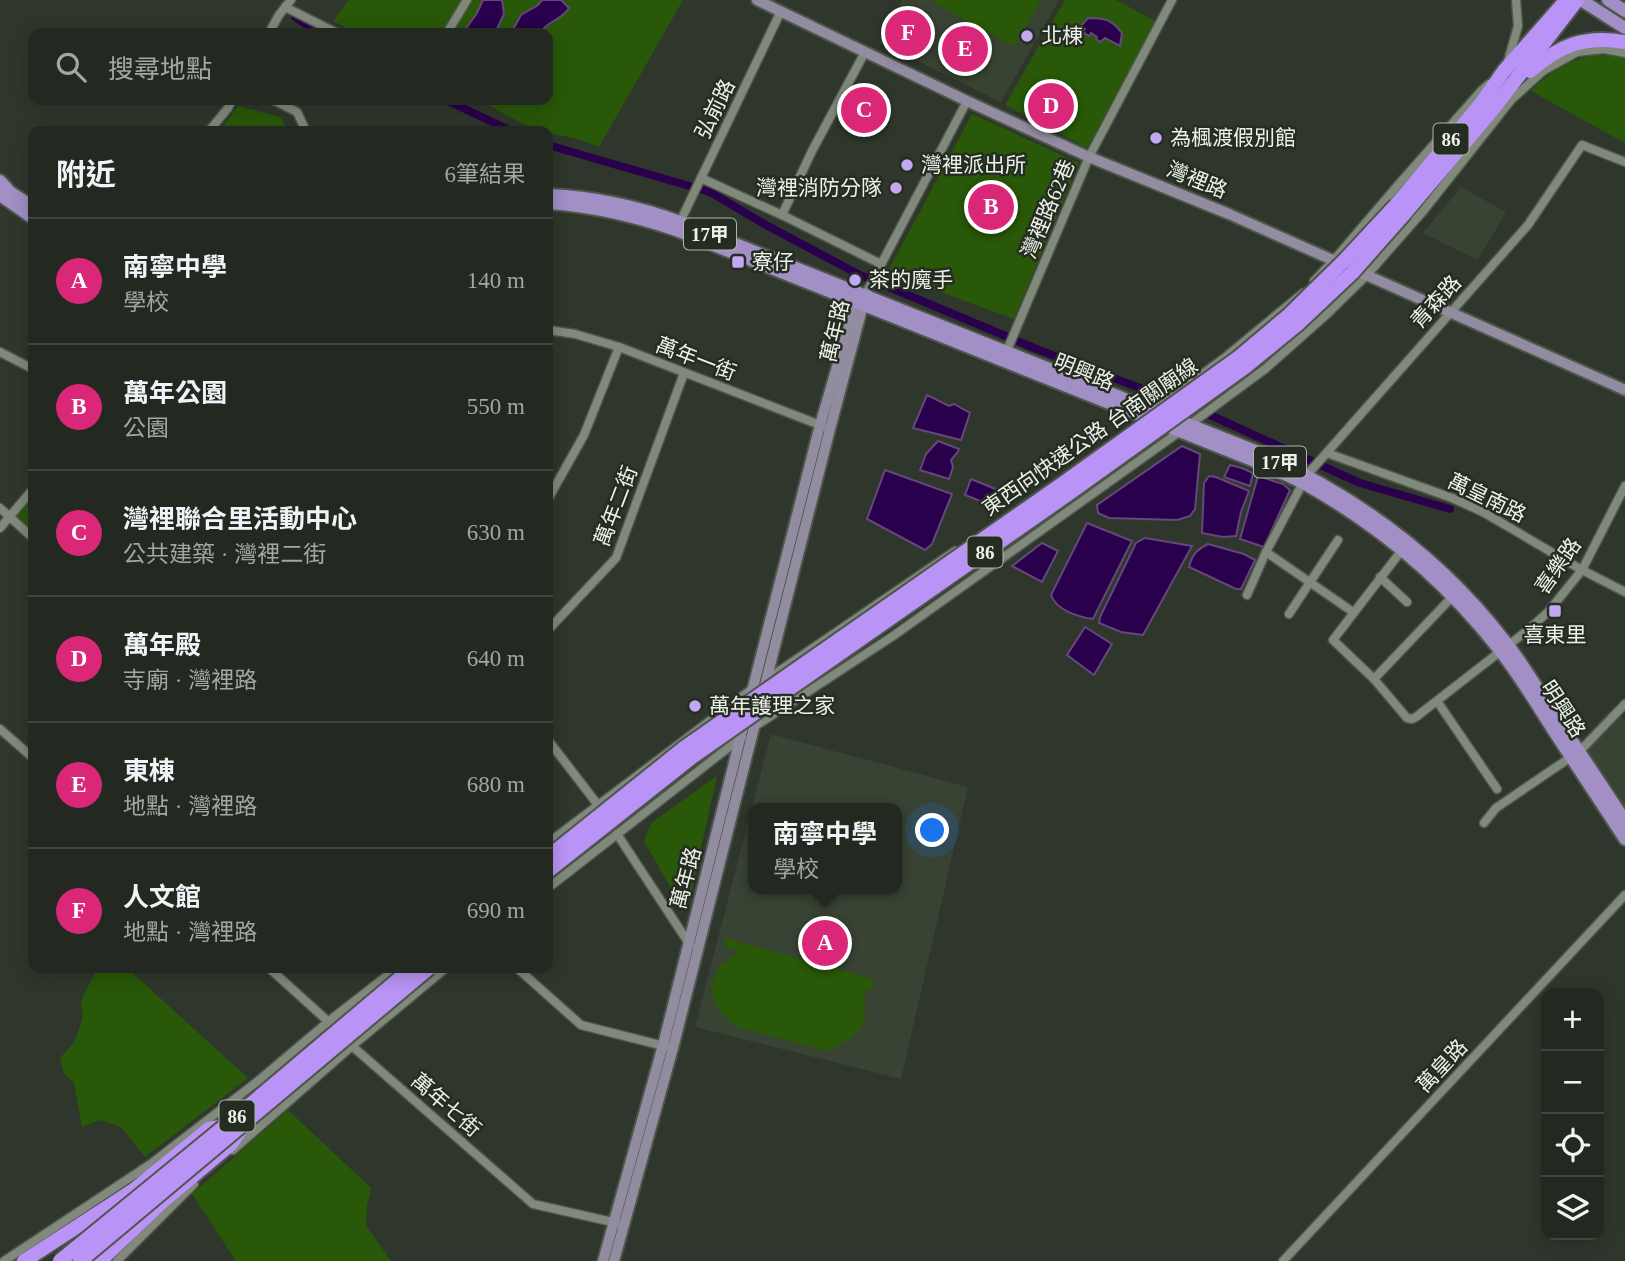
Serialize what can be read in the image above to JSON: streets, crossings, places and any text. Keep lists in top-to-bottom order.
{
  "streets": {
    "highway": ["86", "東西向快速公路 台南關廟線"],
    "main road": ["17甲", "明興路"],
    "street": [
      "弘前路",
      "灣裡路",
      "灣裡路62巷",
      "青森路",
      "萬年路",
      "萬年一街",
      "萬皇南路",
      "萬年二街",
      "喜樂路",
      "萬皇路",
      "萬年七街"
    ]
  },
  "crossings": [
    ["弘前路", "灣裡路"],
    ["弘前路", "明興路"],
    ["灣裡路", "灣裡路62巷"],
    ["灣裡路", "青森路"],
    ["灣裡路62巷", "明興路"],
    ["青森路", "明興路"],
    ["青森路", "萬皇南路"],
    ["萬年路", "萬年一街"],
    ["萬年路", "明興路"],
    ["萬年路", "萬年七街"],
    ["萬年一街", "萬年二街"],
    ["明興路", "喜樂路"],
    ["萬皇南路", "喜樂路"]
  ],
  "places": {
    "other": [
      "北棟",
      "為楓渡假別館",
      "灣裡派出所",
      "灣裡消防分隊",
      "茶的魔手",
      "萬年護理之家"
    ],
    "transit": ["寮仔", "喜東里"]
  },
  "page": {
    "pins": [
      "F",
      "E",
      "D",
      "C",
      "B",
      "A"
    ],
    "search": "搜尋地點",
    "heading": ["附近", "6筆結果"],
    "list": [
      {
        "mark": "A",
        "name": "南寧中學",
        "note": "學校",
        "value": "140 m"
      },
      {
        "mark": "B",
        "name": "萬年公園",
        "note": "公園",
        "value": "550 m"
      },
      {
        "mark": "C",
        "name": "灣裡聯合里活動中心",
        "note": "公共建築 · 灣裡二街",
        "value": "630 m"
      },
      {
        "mark": "D",
        "name": "萬年殿",
        "note": "寺廟 · 灣裡路",
        "value": "640 m"
      },
      {
        "mark": "E",
        "name": "東棟",
        "note": "地點 · 灣裡路",
        "value": "680 m"
      },
      {
        "mark": "F",
        "name": "人文館",
        "note": "地點 · 灣裡路",
        "value": "690 m"
      }
    ],
    "popup": ["南寧中學", "學校"],
    "map_buttons": ["+", "−"]
  }
}
